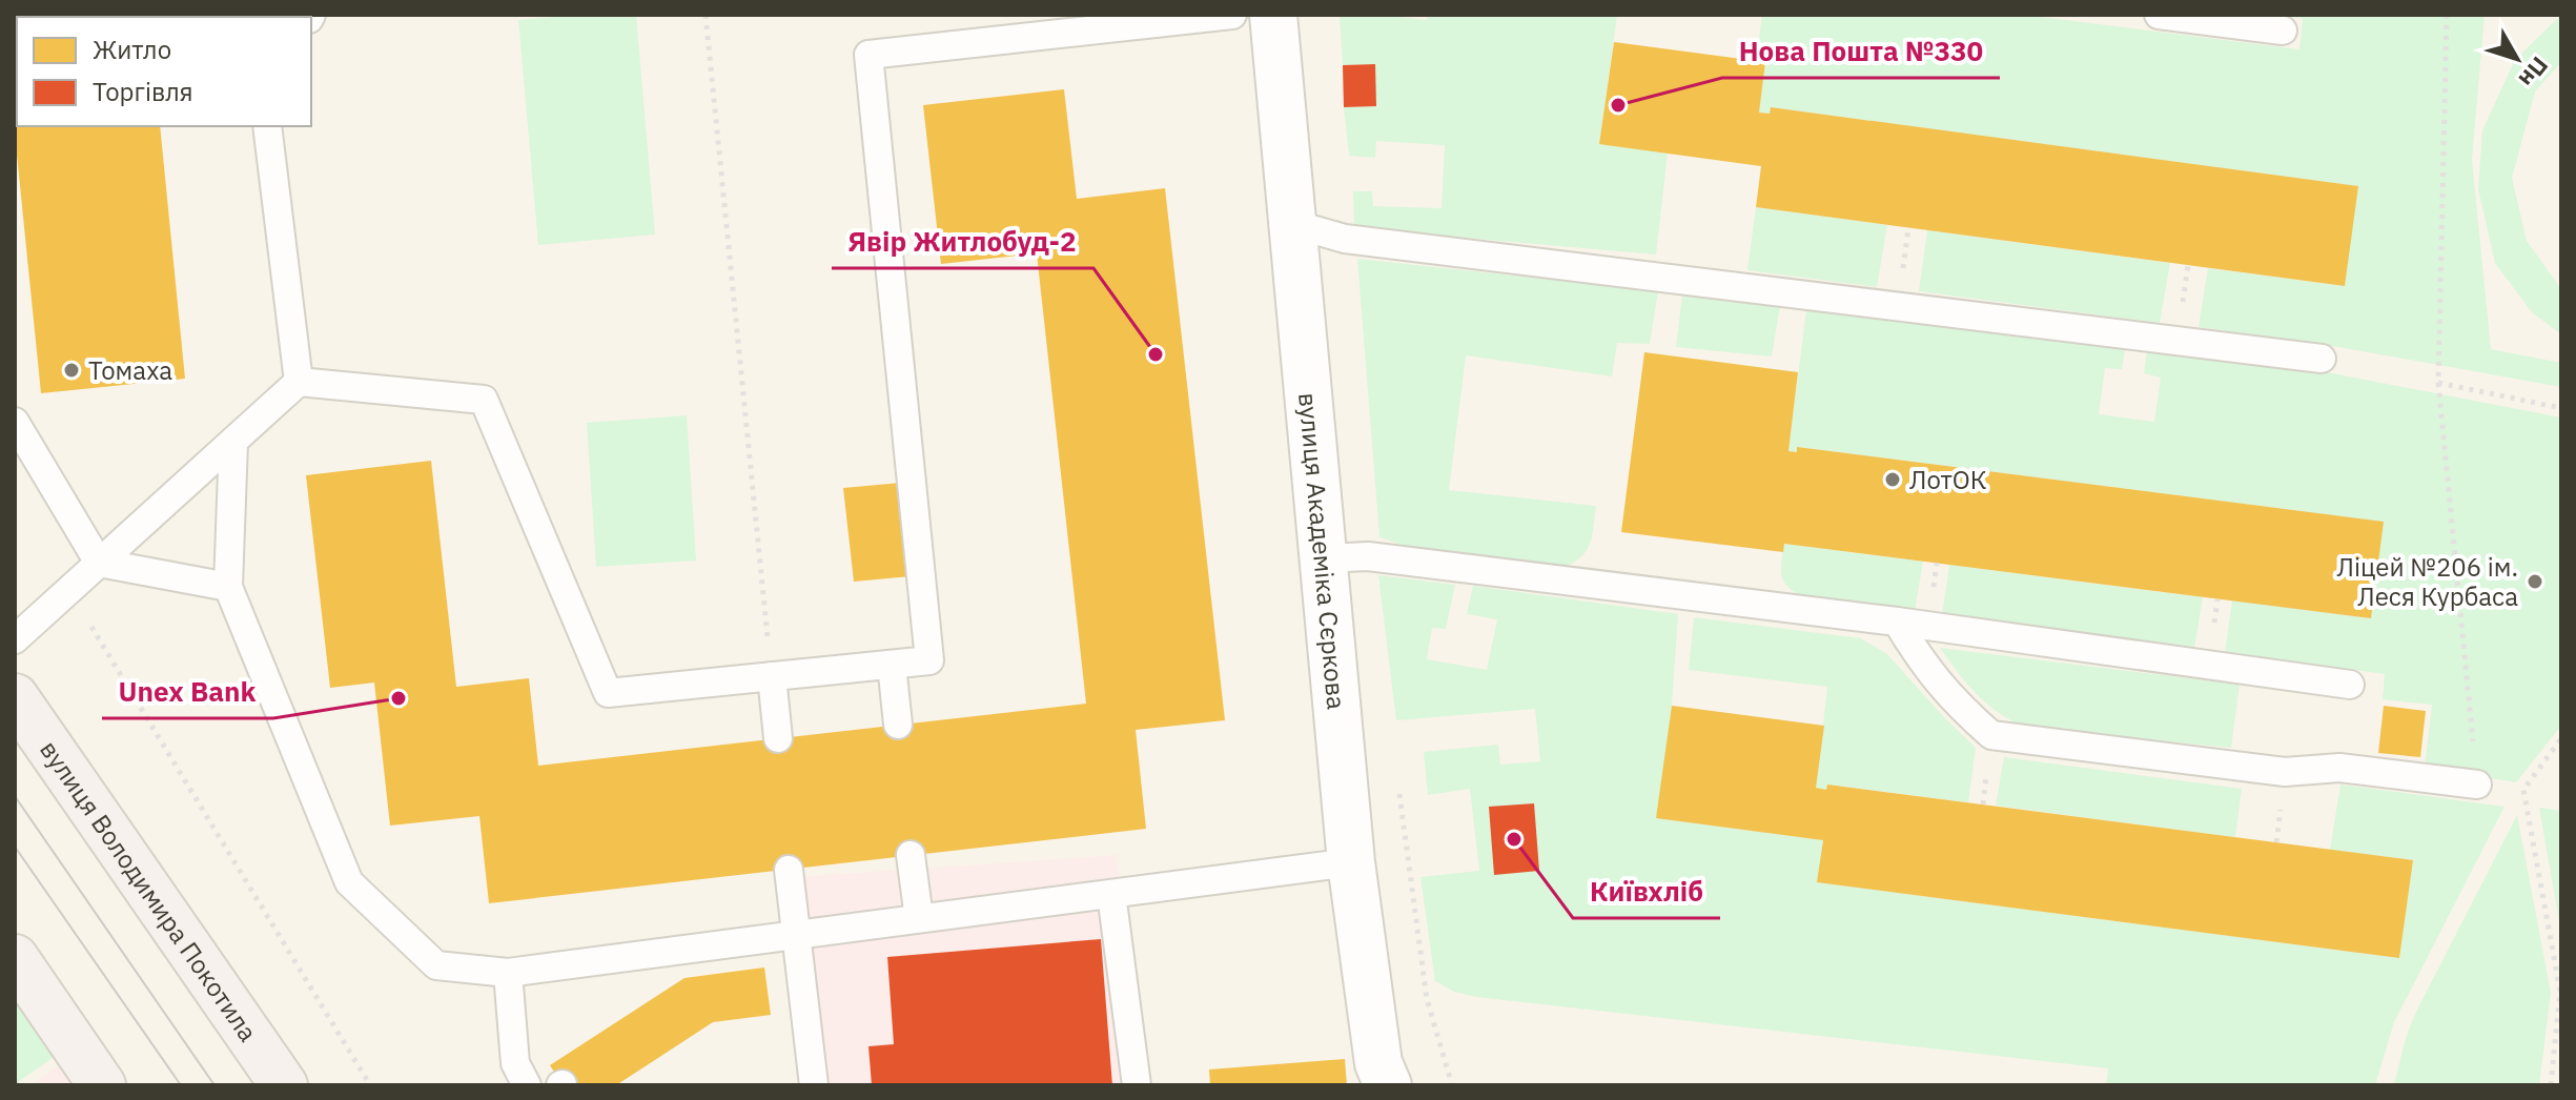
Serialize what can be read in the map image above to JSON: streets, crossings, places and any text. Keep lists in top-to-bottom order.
{
  "streets": {
    "street": ["вулиця Академіка Сєркова", "вулиця Володимира Покотила"]
  },
  "places": [
    "Нова Пошта №330",
    "Явір Житлобуд-2",
    "Томаха",
    "ЛотОК",
    "Ліцей №206 ім. Леся Курбаса",
    "Unex Bank",
    "Київхліб"
  ],
  "legend": ["Житло", "Торгівля"],
  "north": "bottom right"
}
